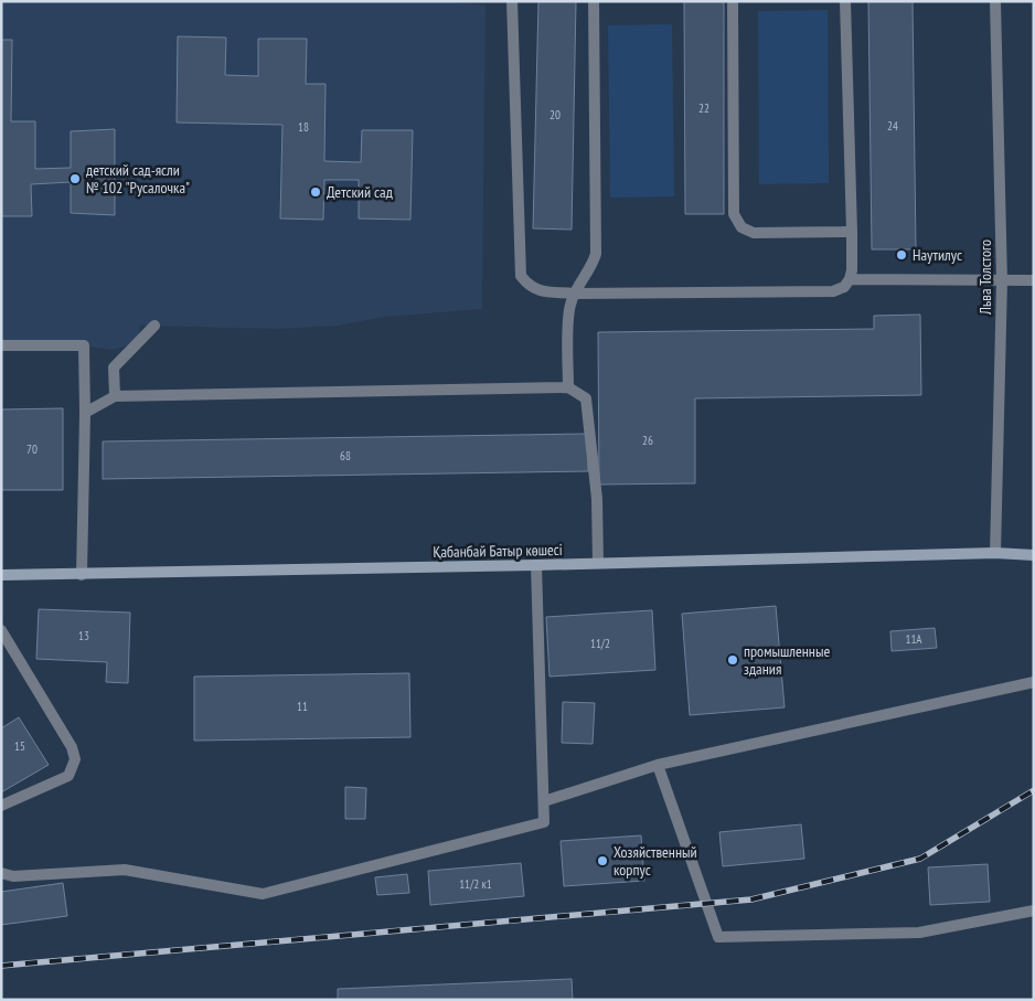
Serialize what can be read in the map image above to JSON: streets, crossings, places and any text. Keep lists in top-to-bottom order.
{
  "streets": {
    "main road": ["Қабанбай Батыр көшесі"],
    "street": ["Льва Толстого"]
  },
  "crossings": [
    ["Льва Толстого", "Қабанбай Батыр көшесі"]
  ],
  "places": [
    "детский сад-ясли № 102 \"Русалочка\"",
    "Детский сад",
    "Наутилус",
    "промышленные здания",
    "Хозяйственный корпус"
  ],
  "house_numbers": [
    "22",
    "20",
    "24",
    "18",
    "26",
    "70",
    "68",
    "13",
    "11А",
    "11/2",
    "11",
    "15",
    "11/2 к1"
  ]
}
